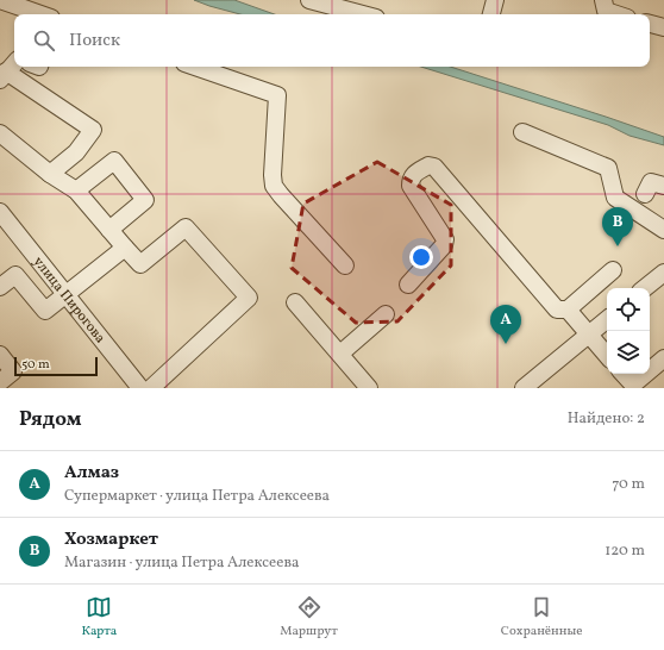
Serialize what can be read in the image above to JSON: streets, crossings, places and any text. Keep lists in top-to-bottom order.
{
  "streets": {
    "street": ["улица Пирогова"]
  },
  "scale_bar": "50 m",
  "page": {
    "search": "Поиск",
    "pins": ["B", "A"],
    "scale": "50 m",
    "heading": ["Рядом", "Найдено: 2"],
    "list": [
      {
        "mark": "A",
        "name": "Алмаз",
        "note": "Супермаркет · улица Петра Алексеева",
        "value": "70 m"
      },
      {
        "mark": "B",
        "name": "Хозмаркет",
        "note": "Магазин · улица Петра Алексеева",
        "value": "120 m"
      }
    ],
    "nav": ["Карта", "Маршрут", "Сохранённые"]
  }
}
